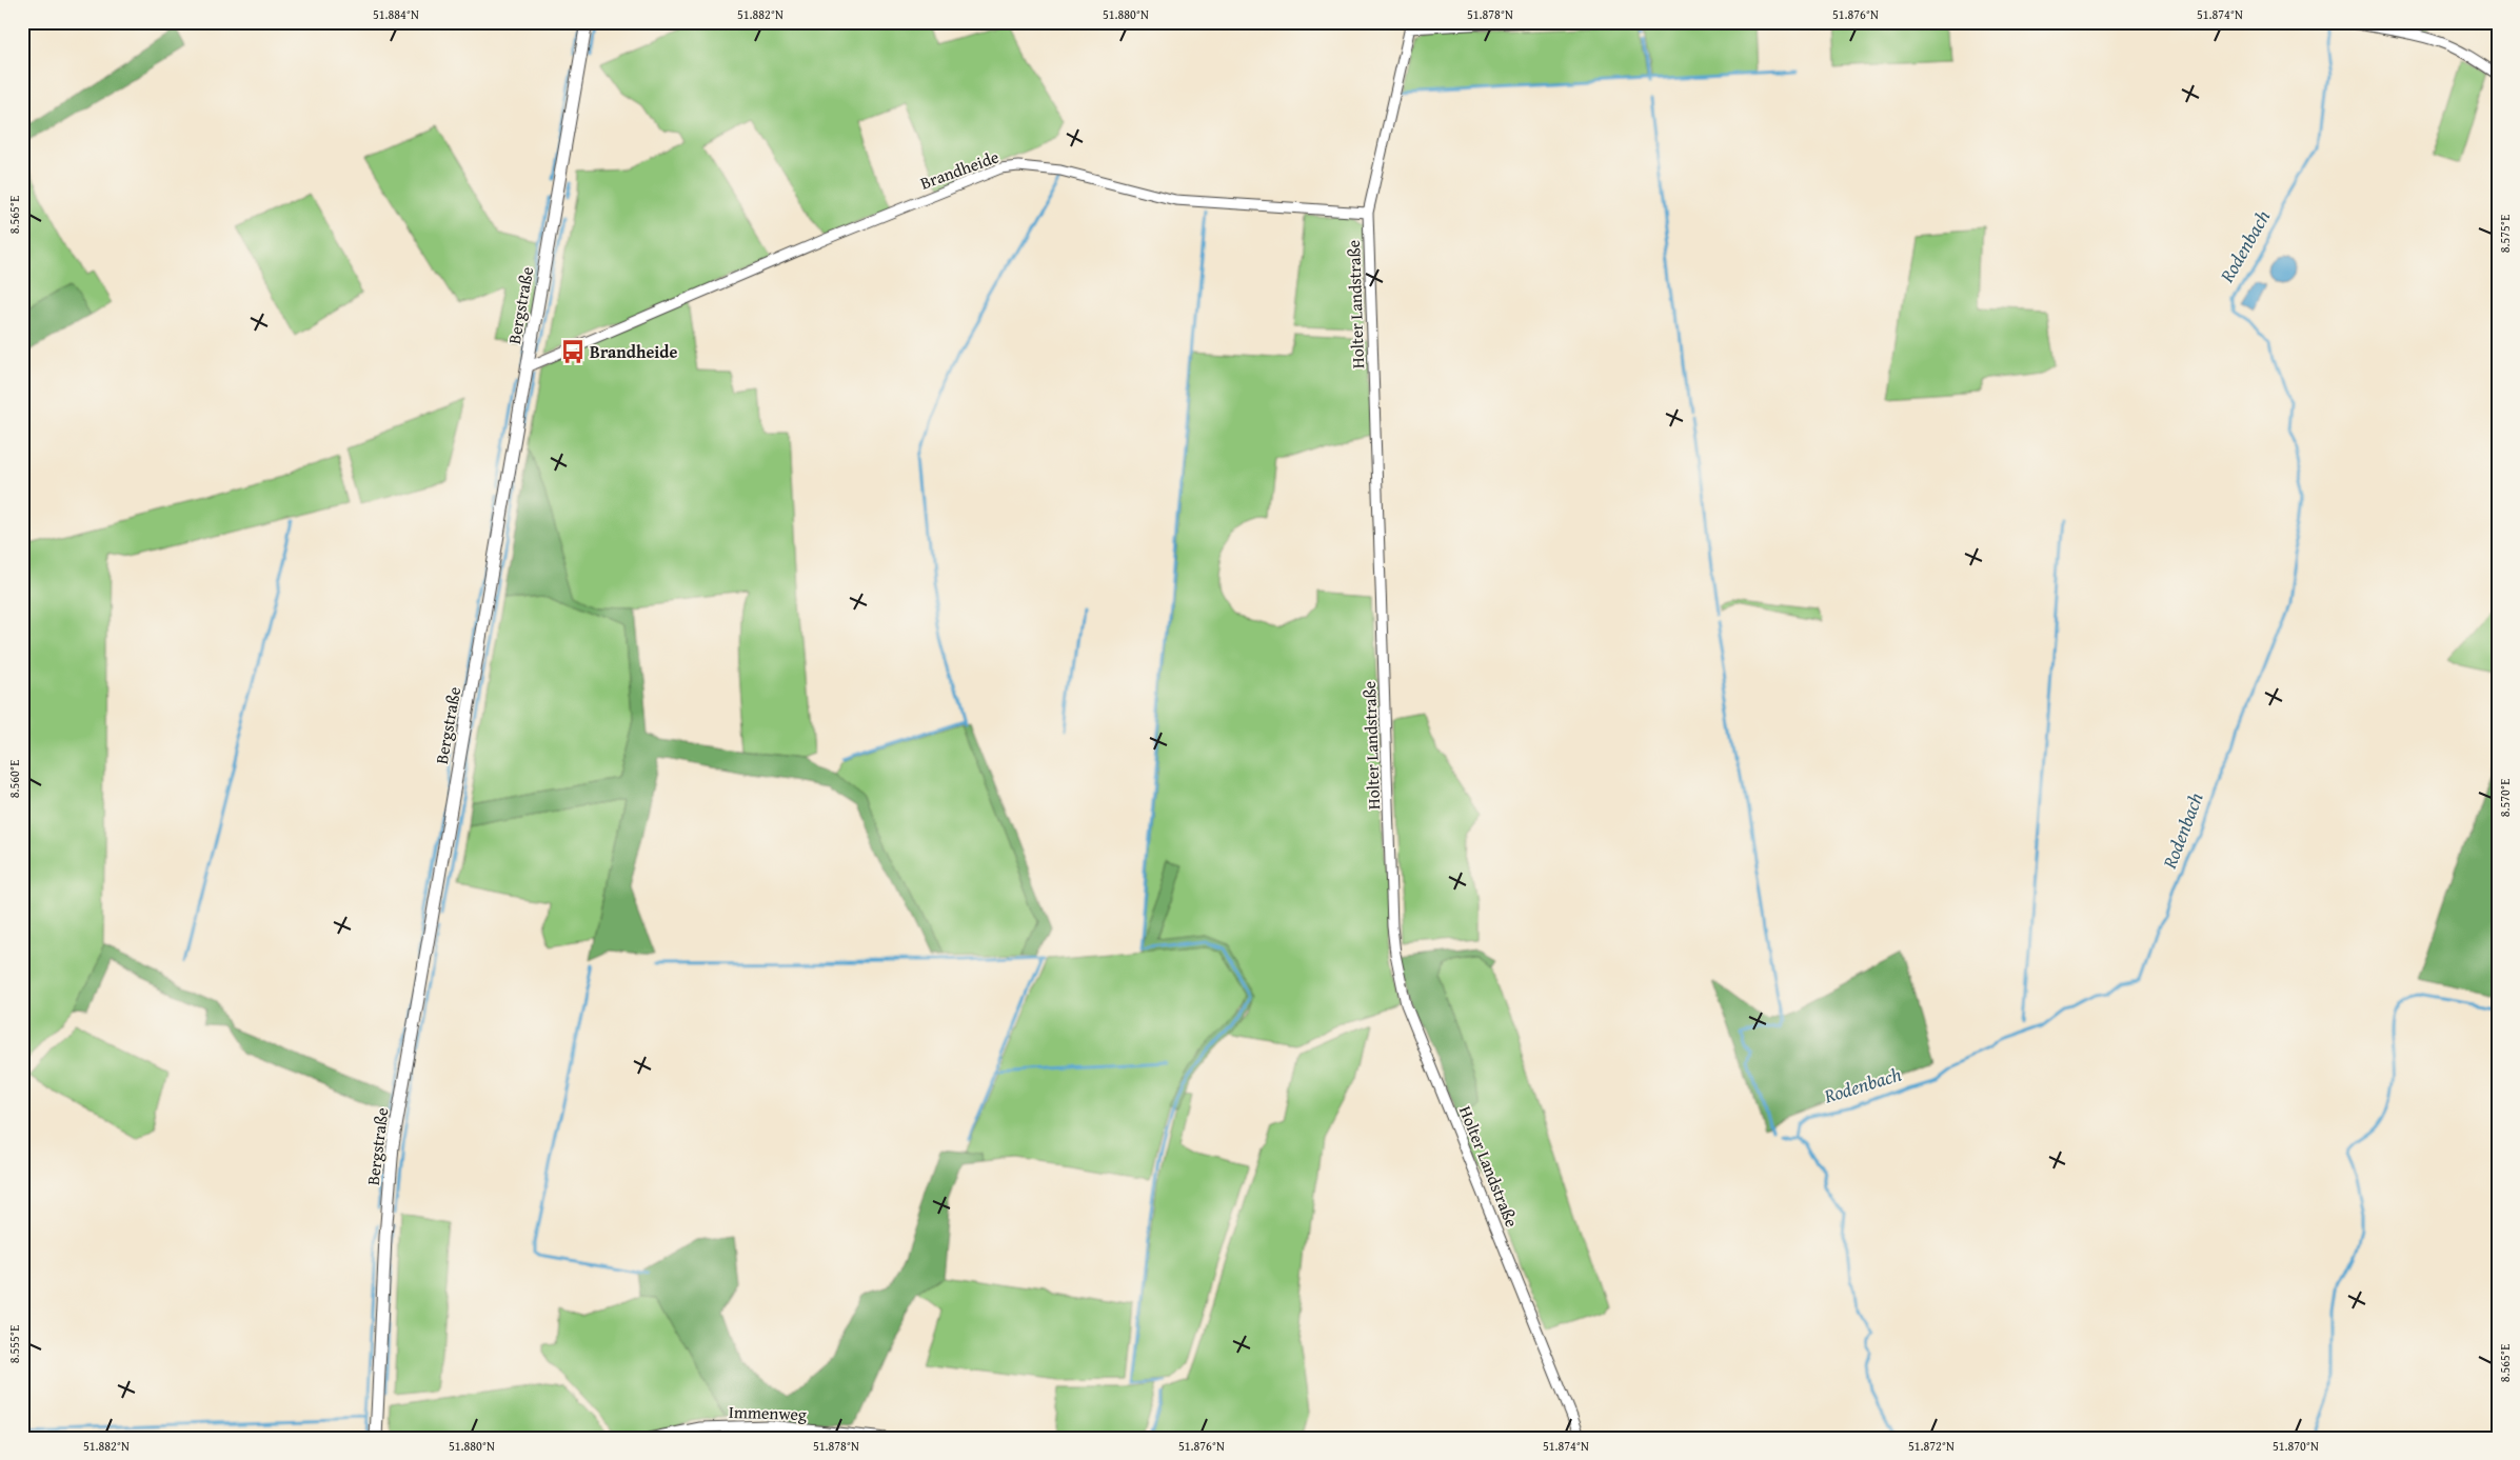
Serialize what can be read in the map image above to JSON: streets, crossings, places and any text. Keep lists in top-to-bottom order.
{
  "streets": {
    "street": [
      "Brandheide",
      "Holter Landstraße",
      "Bergstraße",
      "Immenweg"
    ]
  },
  "crossings": [
    ["Brandheide", "Holter Landstraße"],
    ["Brandheide", "Bergstraße"]
  ],
  "water": ["Rodenbach"],
  "places": {
    "bus stop": ["Brandheide"]
  },
  "coordinates": [
    "51.884°N",
    "51.882°N",
    "51.880°N",
    "51.878°N",
    "51.876°N",
    "51.874°N",
    "8.565°E",
    "8.575°E",
    "8.560°E",
    "8.570°E",
    "8.555°E",
    "51.872°N",
    "51.870°N"
  ]
}
